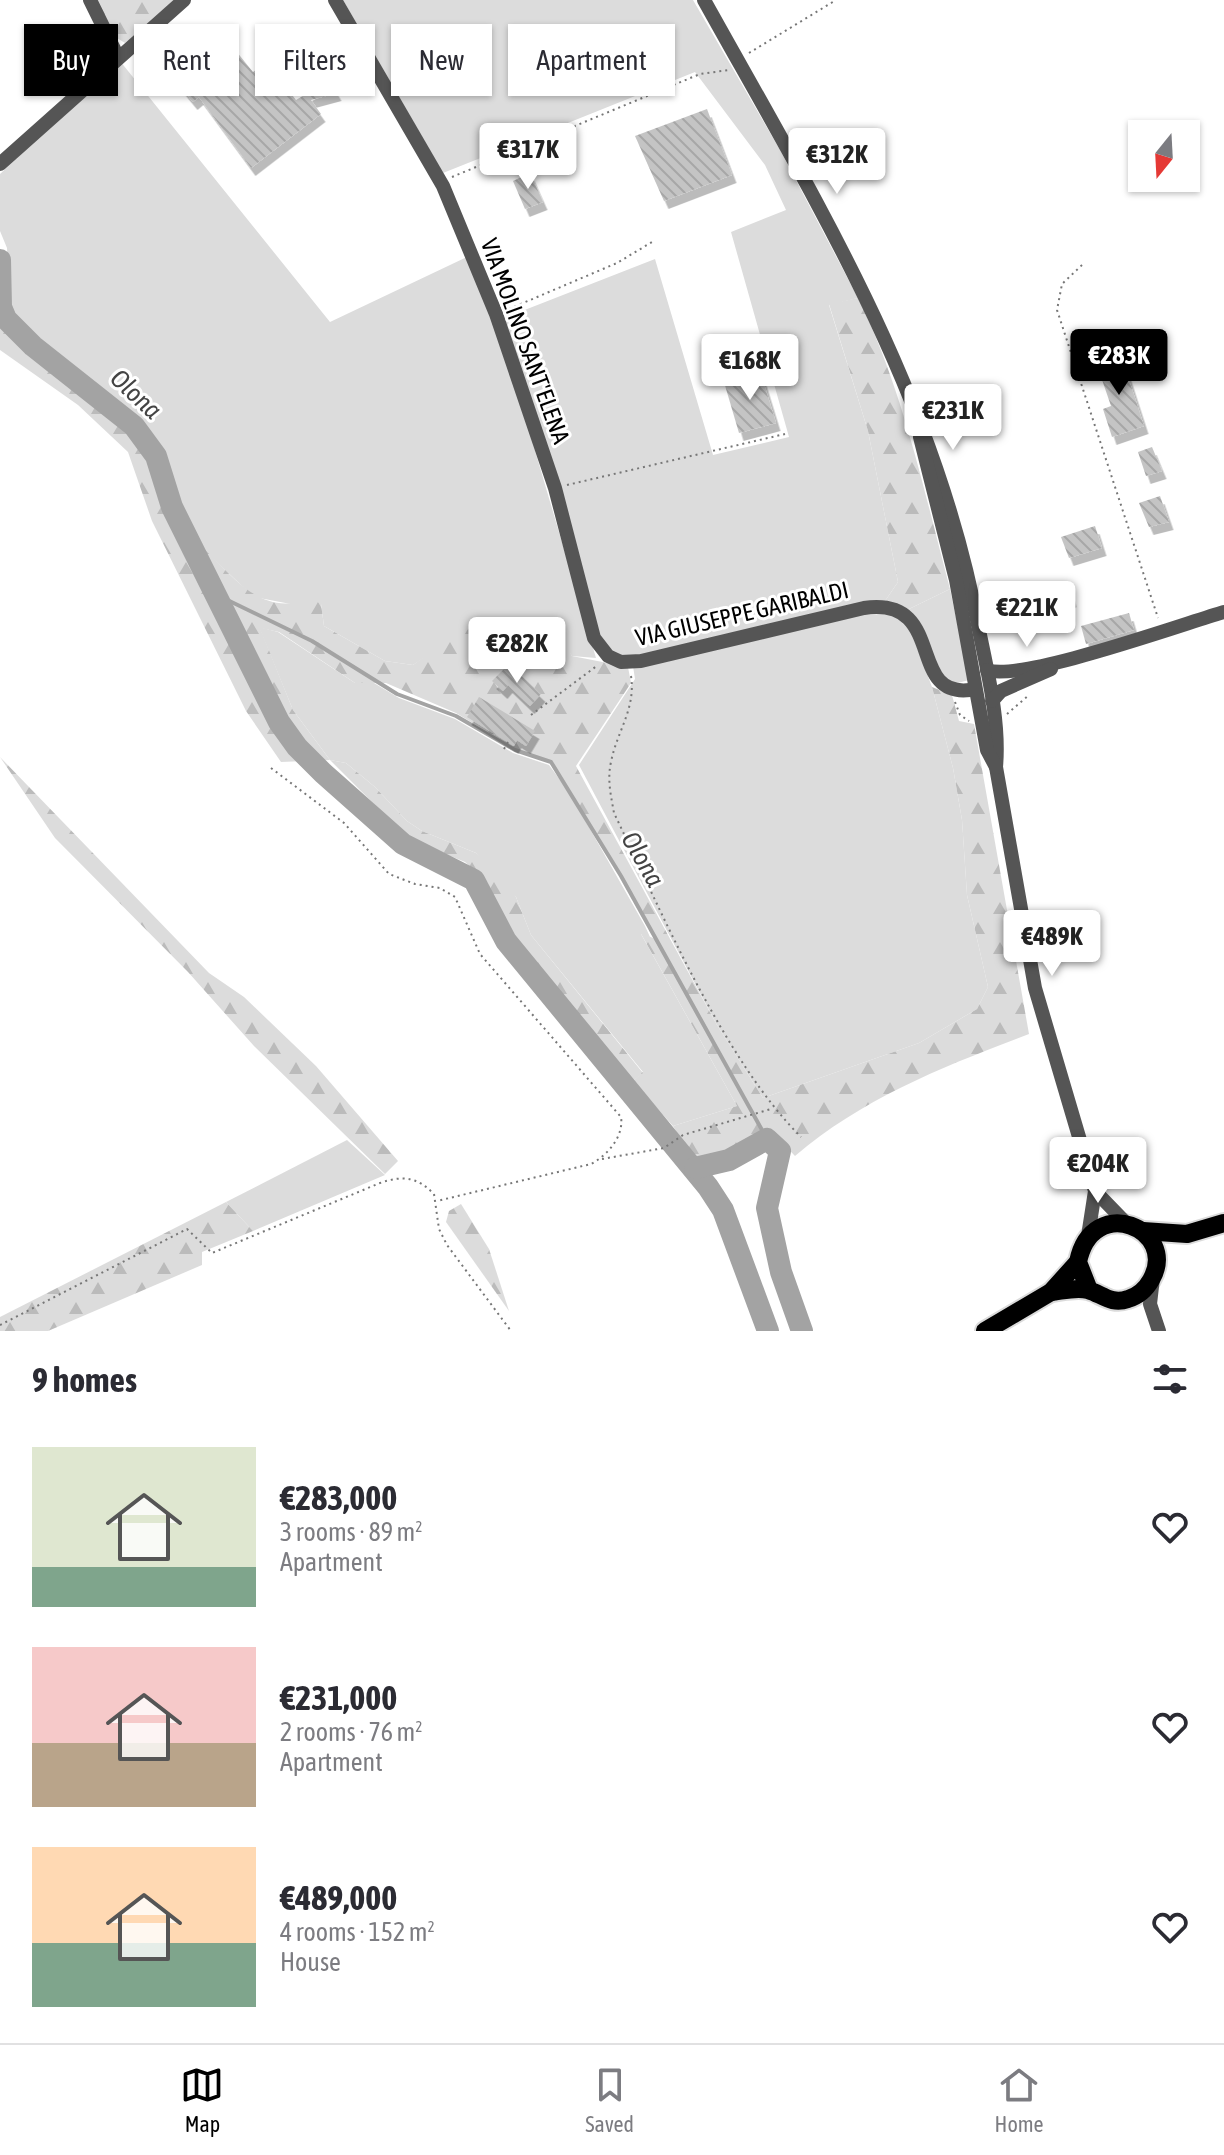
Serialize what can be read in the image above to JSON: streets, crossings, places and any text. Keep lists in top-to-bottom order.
{
  "streets": {
    "street": ["VIA MOLINO SANT'ELENA", "VIA GIUSEPPE GARIBALDI"]
  },
  "crossings": [
    ["VIA MOLINO SANT'ELENA", "VIA GIUSEPPE GARIBALDI"]
  ],
  "water": ["Olona"],
  "north": "bottom",
  "page": {
    "chip": [
      "Buy",
      "Rent",
      "Filters",
      "New",
      "Apartment"
    ],
    "price": [
      "€317K",
      "€312K",
      "€283K",
      "€168K",
      "€231K",
      "€221K",
      "€282K",
      "€489K",
      "€204K"
    ],
    "heading": "9 homes",
    "list": [
      {
        "name": "€283,000",
        "note": "3 rooms · 89 m² · Apartment"
      },
      {
        "name": "€231,000",
        "note": "2 rooms · 76 m² · Apartment"
      },
      {
        "name": "€489,000",
        "note": "4 rooms · 152 m² · House"
      }
    ],
    "tabs": ["Map", "Saved", "Home"]
  }
}
